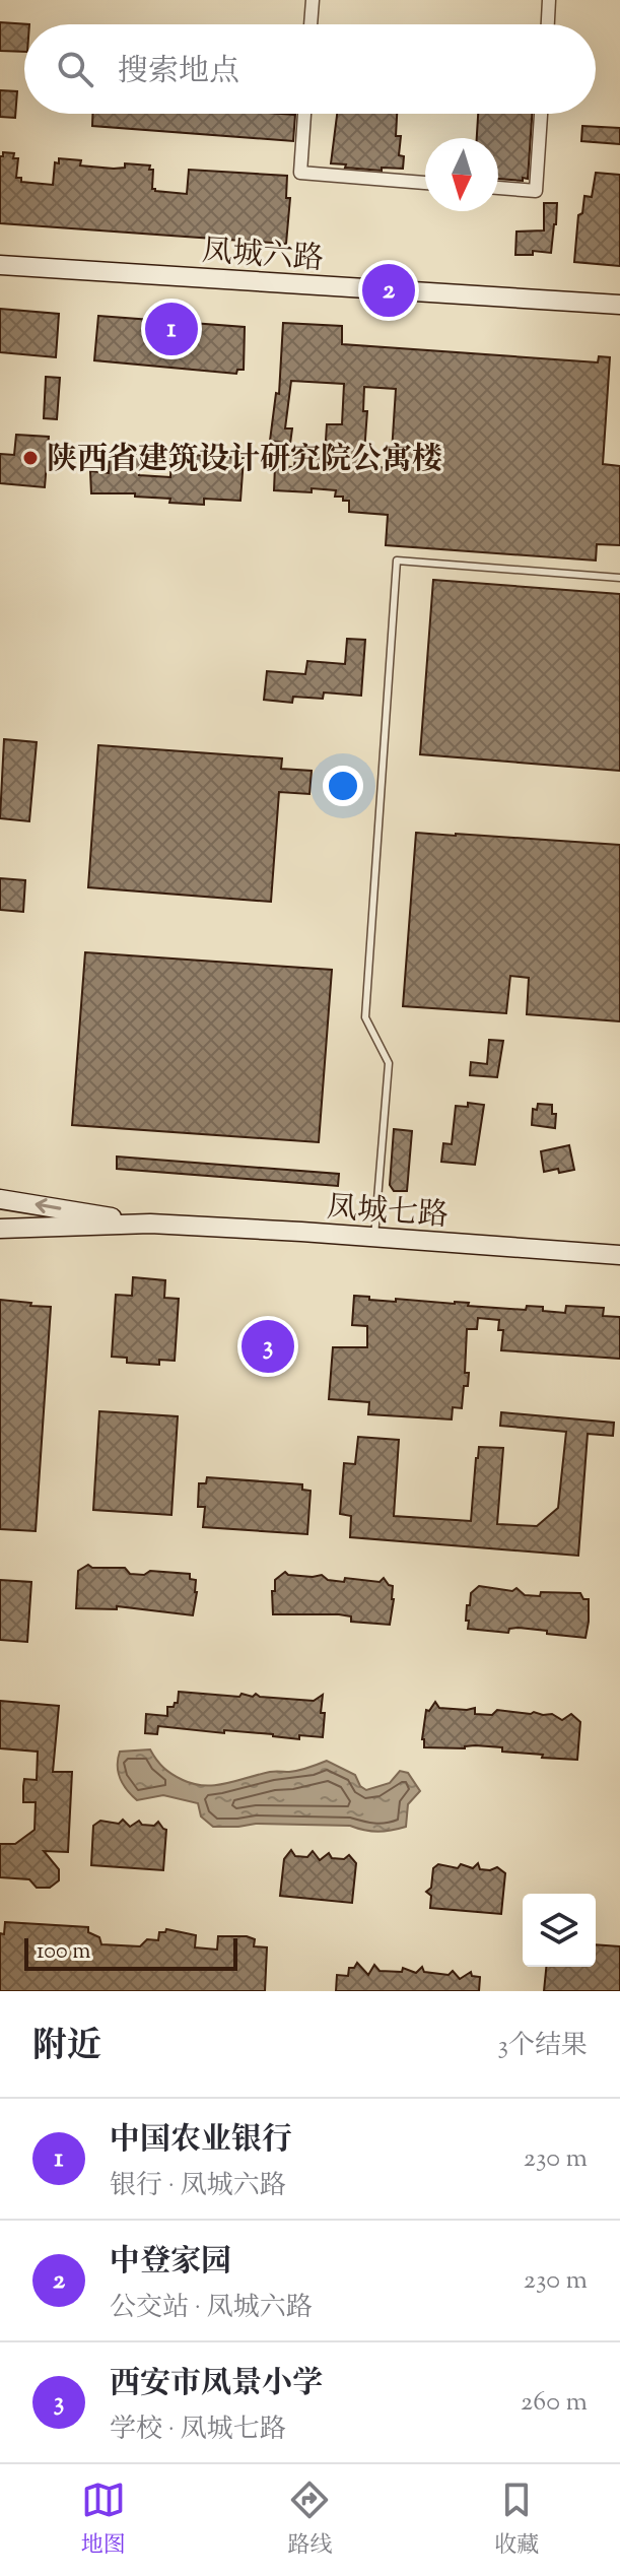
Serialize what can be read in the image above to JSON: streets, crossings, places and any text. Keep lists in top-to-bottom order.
{
  "streets": {
    "street": ["凤城六路", "凤城七路"]
  },
  "places": ["陕西省建筑设计研究院公寓楼"],
  "scale_bar": "100 m",
  "north": "bottom",
  "page": {
    "search": "搜索地点",
    "pins": ["2", "1", "3"],
    "scale": "100 m",
    "heading": ["附近", "3个结果"],
    "list": [
      {
        "mark": "1",
        "name": "中国农业银行",
        "note": "银行 · 凤城六路",
        "value": "230 m"
      },
      {
        "mark": "2",
        "name": "中登家园",
        "note": "公交站 · 凤城六路",
        "value": "230 m"
      },
      {
        "mark": "3",
        "name": "西安市凤景小学",
        "note": "学校 · 凤城七路",
        "value": "260 m"
      }
    ],
    "nav": ["地图", "路线", "收藏"]
  }
}
